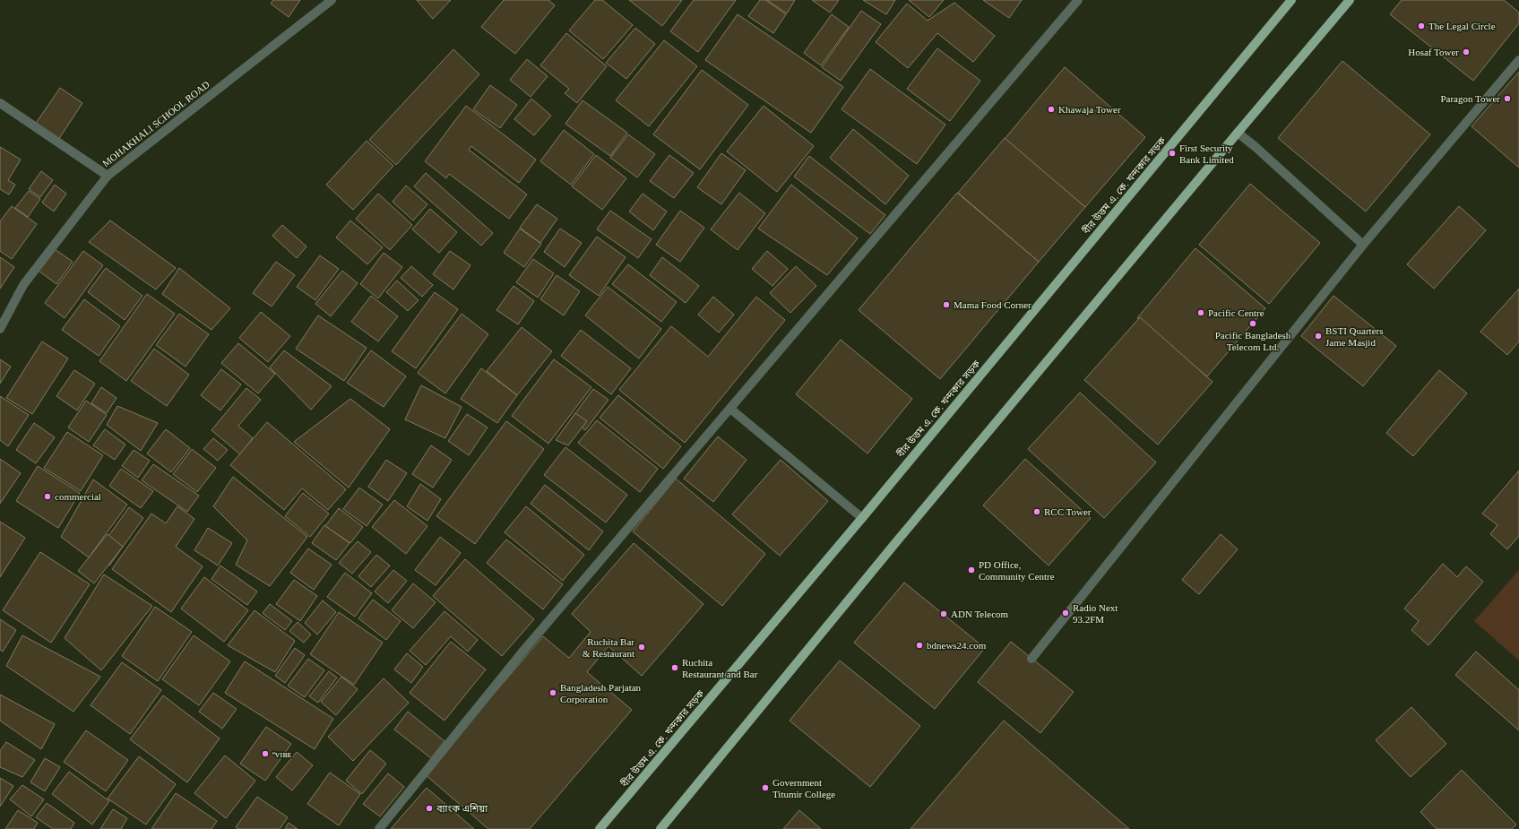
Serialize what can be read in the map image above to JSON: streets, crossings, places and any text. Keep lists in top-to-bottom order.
{
  "streets": {
    "main road": ["বীর উত্তম এ. কে. খন্দকার সড়ক"],
    "street": ["MOHAKHALI SCHOOL ROAD"]
  },
  "places": [
    "The Legal Circle",
    "Hosaf Tower",
    "Paragon Tower",
    "Khawaja Tower",
    "First Security Bank Limited",
    "Mama Food Corner",
    "Pacific Centre",
    "Pacific Bangladesh Telecom Ltd.",
    "BSTI Quarters Jame Masjid",
    "commercial",
    "RCC Tower",
    "PD Office, Community Centre",
    "Radio Next 93.2FM",
    "ADN Telecom",
    "bdnews24.com",
    "Ruchita Bar & Restaurant",
    "Ruchita Restaurant and Bar",
    "Bangladesh Parjatan Corporation",
    "ᵉᴠɪʙᴇ",
    "Government Titumir College",
    "ব্যাংক এশিয়া"
  ]
}
